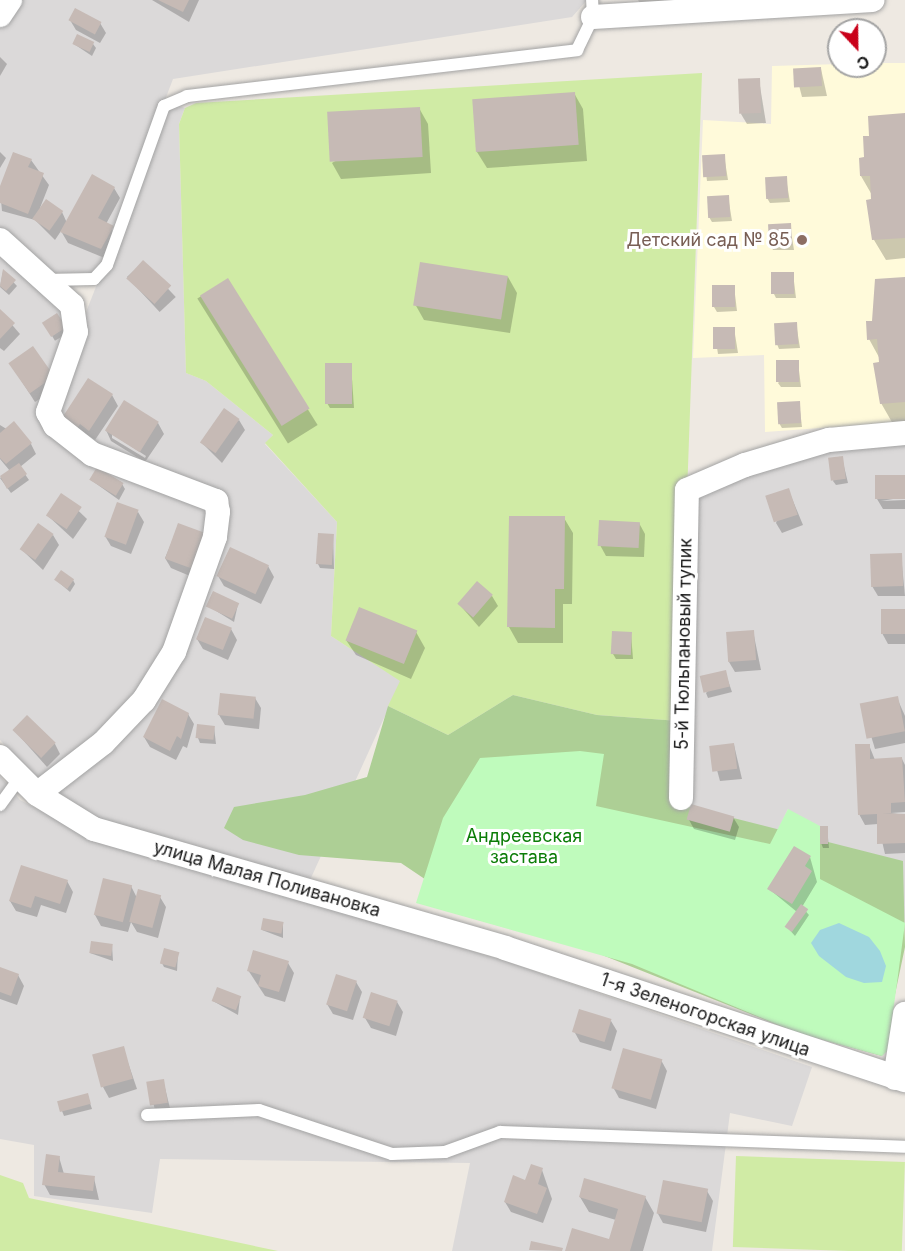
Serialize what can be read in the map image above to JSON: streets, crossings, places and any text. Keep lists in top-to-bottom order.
{
  "streets": {
    "street": ["5-й Тюльпановый тупик", "улица Малая Поливановка", "1-я Зеленогорская улица"]
  },
  "crossings": [
    ["улица Малая Поливановка", "1-я Зеленогорская улица"]
  ],
  "parks": ["Андреевская застава"],
  "places": ["Детский сад № 85"],
  "north": "bottom"
}
